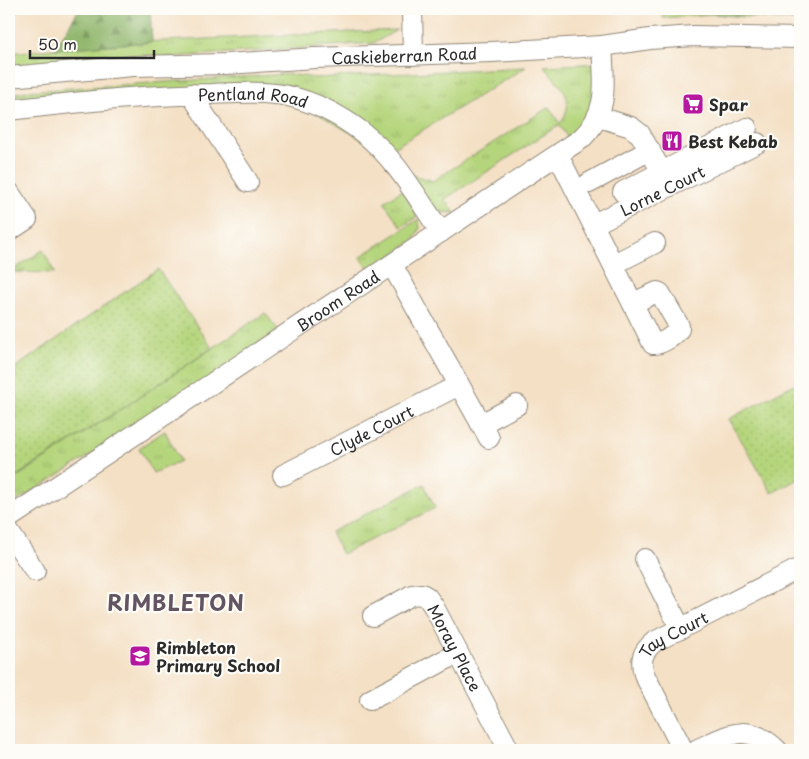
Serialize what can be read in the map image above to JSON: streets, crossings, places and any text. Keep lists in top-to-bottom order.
{
  "streets": {
    "street": [
      "Caskieberran Road",
      "Pentland Road",
      "Lorne Court",
      "Broom Road",
      "Clyde Court",
      "Tay Court",
      "Moray Place"
    ]
  },
  "crossings": [
    ["Caskieberran Road", "Broom Road"],
    ["Pentland Road", "Broom Road"]
  ],
  "districts": ["RIMBLETON"],
  "places": {
    "supermarket": ["Spar"],
    "restaurant": ["Best Kebab"],
    "school or university": ["Rimbleton Primary School"]
  },
  "scale_bar": "50 m"
}
